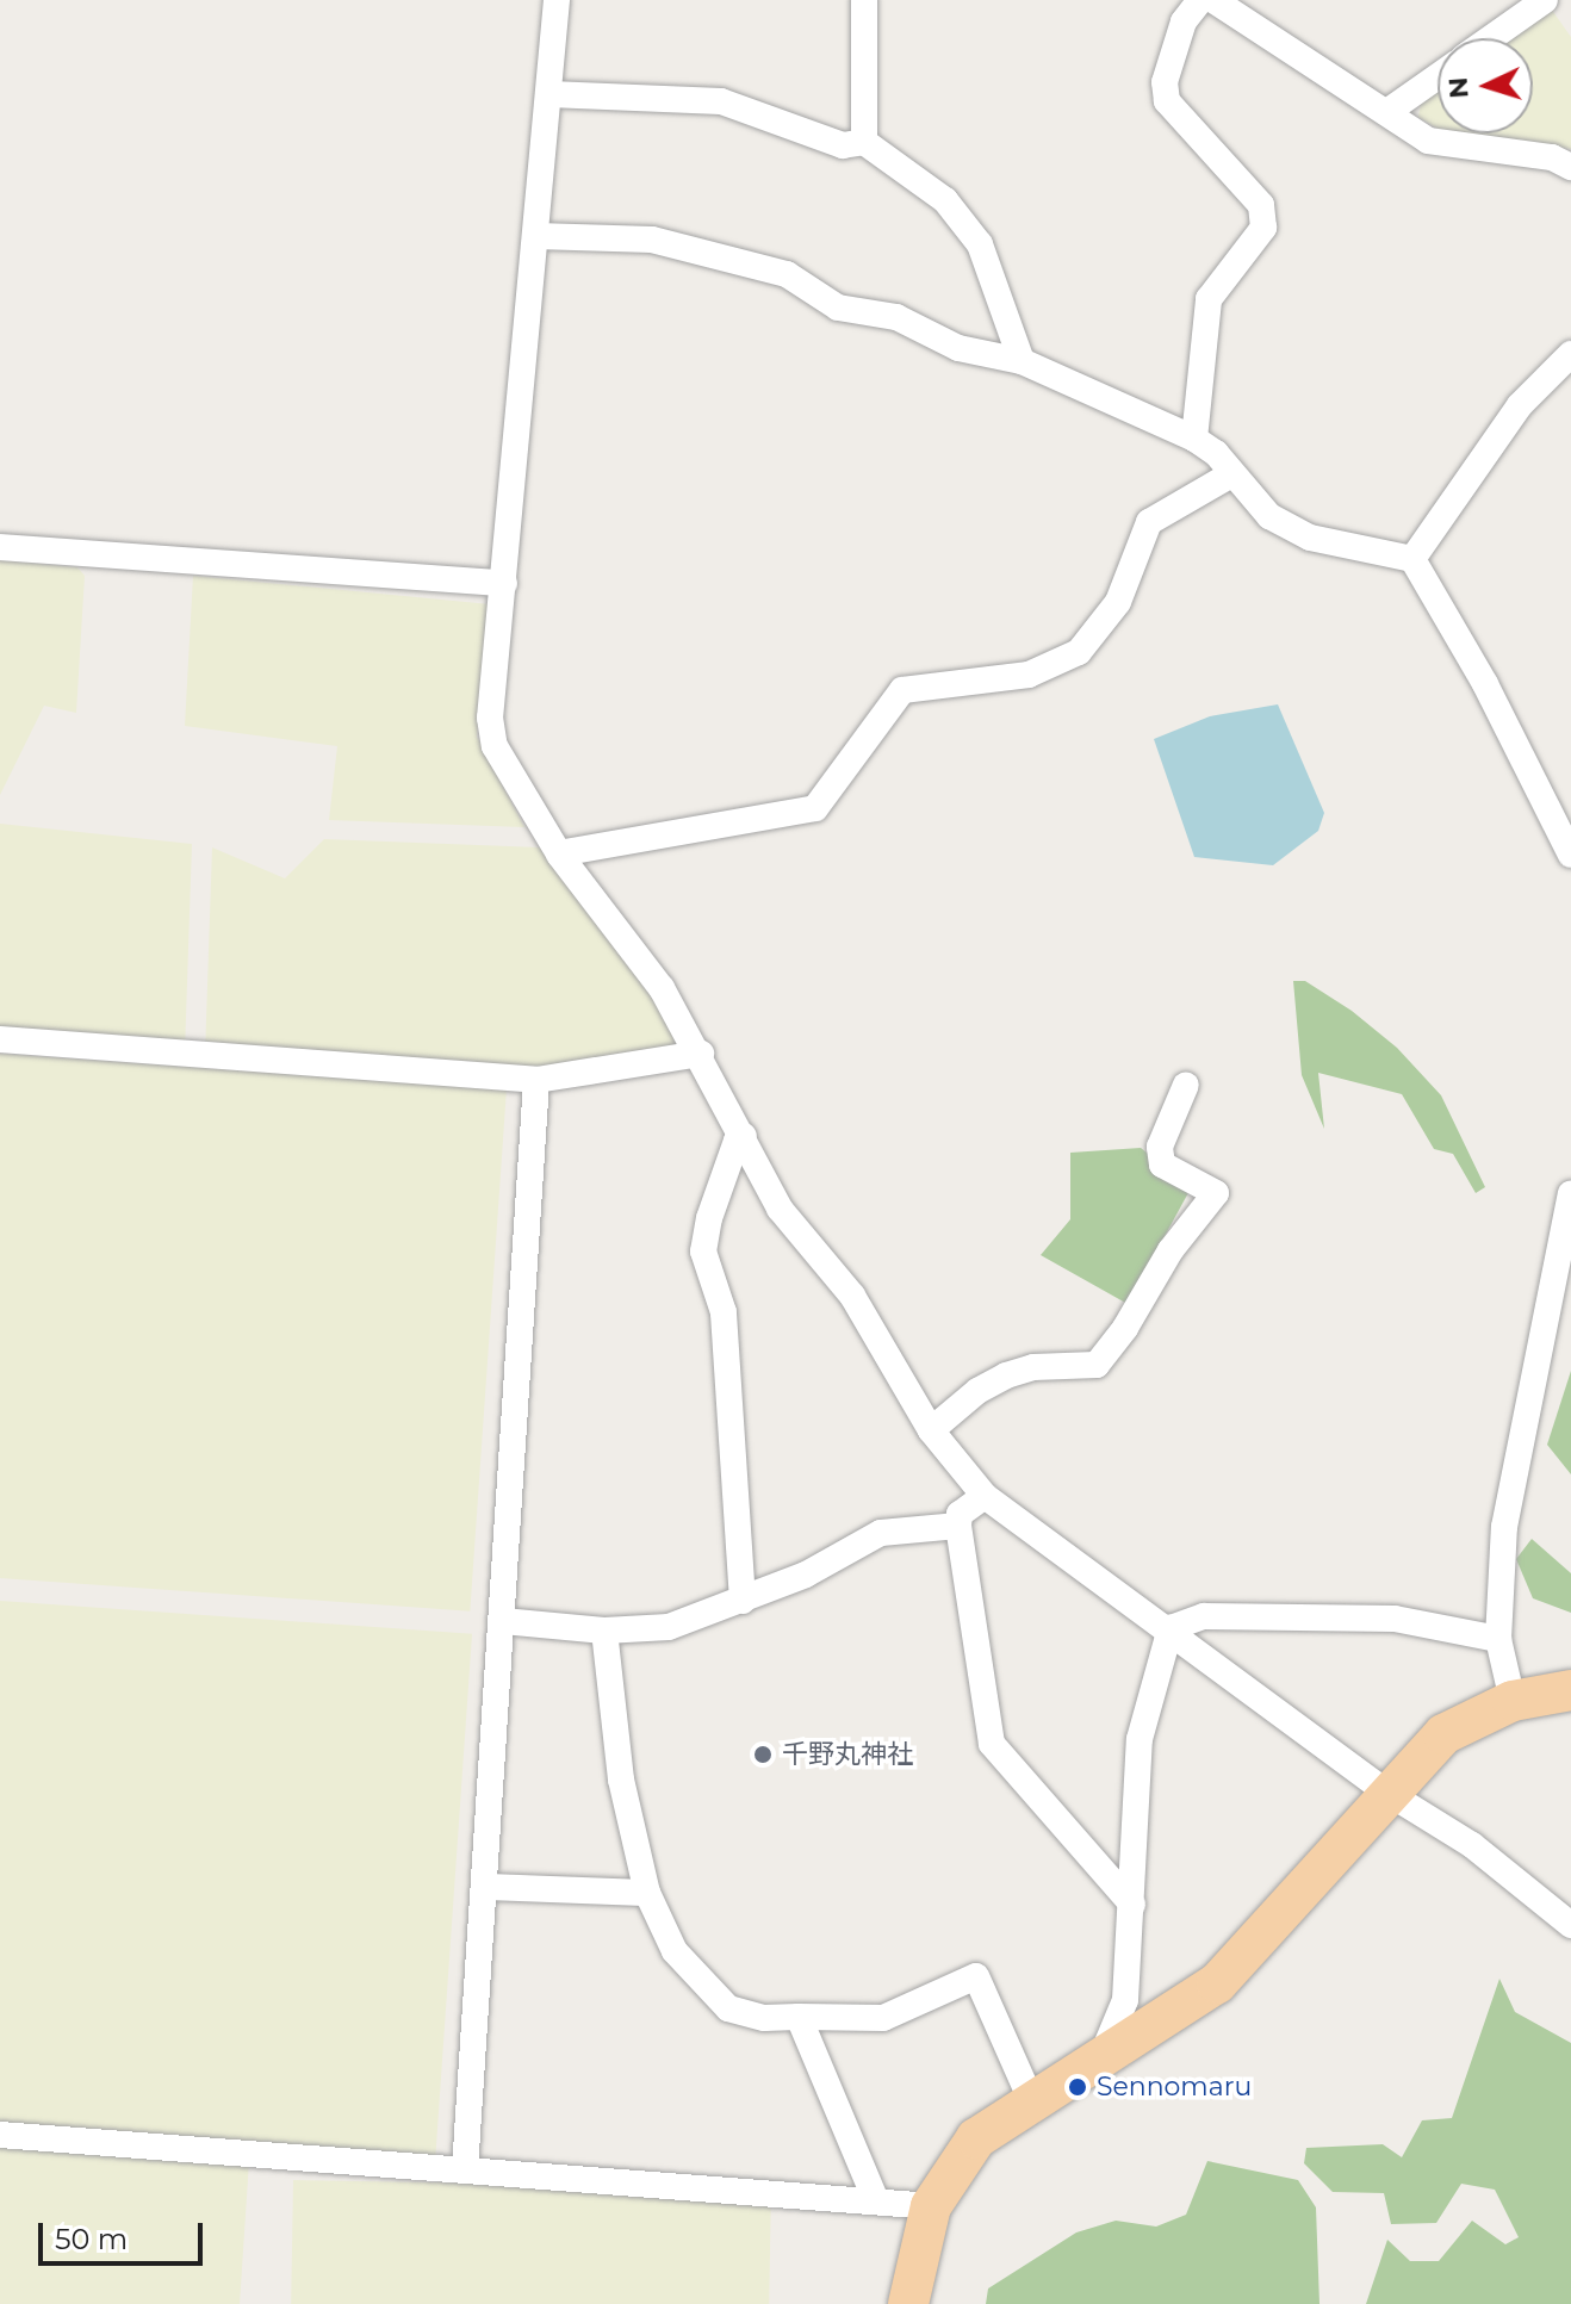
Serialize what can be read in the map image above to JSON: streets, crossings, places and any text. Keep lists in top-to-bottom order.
{
  "places": ["千野丸神社", "Sennomaru"],
  "scale_bar": "50 m",
  "north": "left"
}
